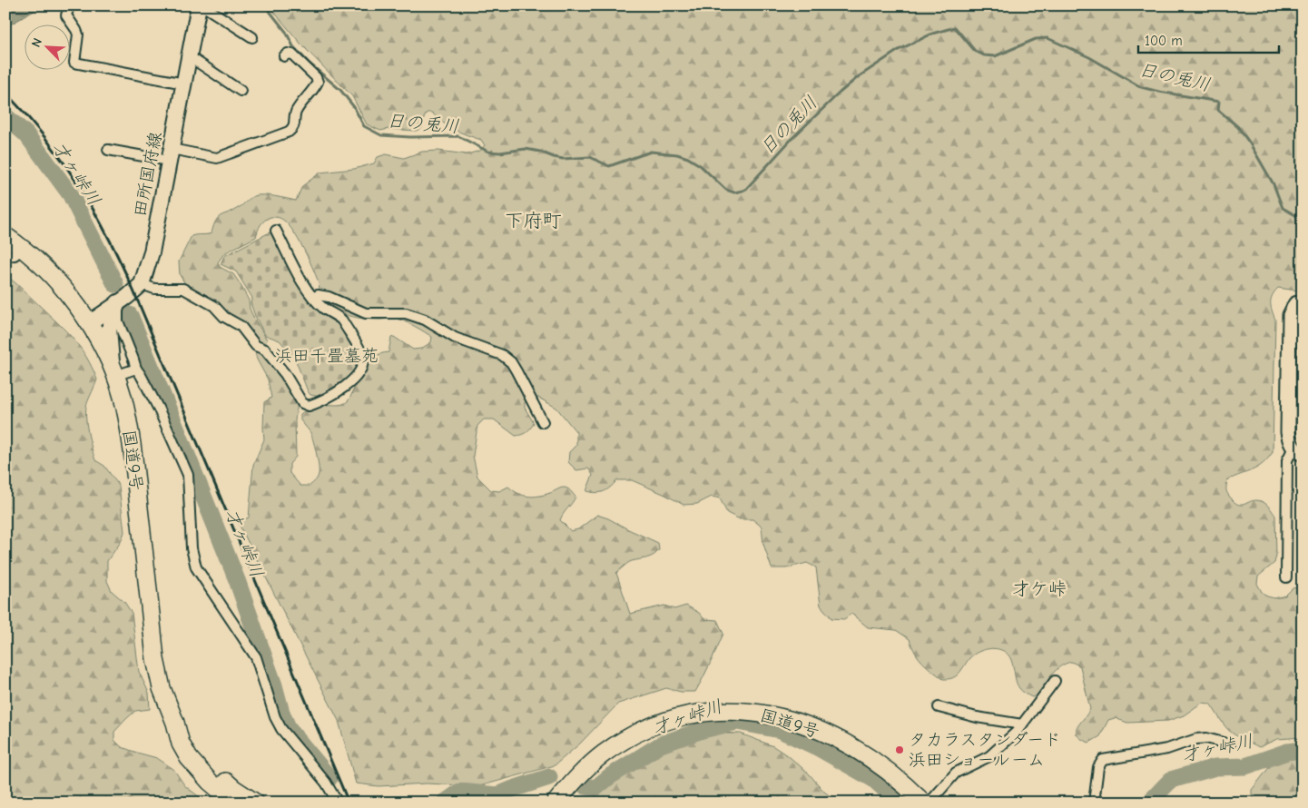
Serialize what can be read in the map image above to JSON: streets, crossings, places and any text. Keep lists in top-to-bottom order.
{
  "streets": {
    "highway": ["国道9号"],
    "main road": ["田所国府線"]
  },
  "districts": ["下府町", "才ケ峠"],
  "water": ["日の兎川", "才ヶ峠川"],
  "parks": ["浜田千畳墓苑"],
  "places": ["タカラスタンダード 浜田ショールーム"],
  "scale_bar": "100 m",
  "north": "top left"
}
